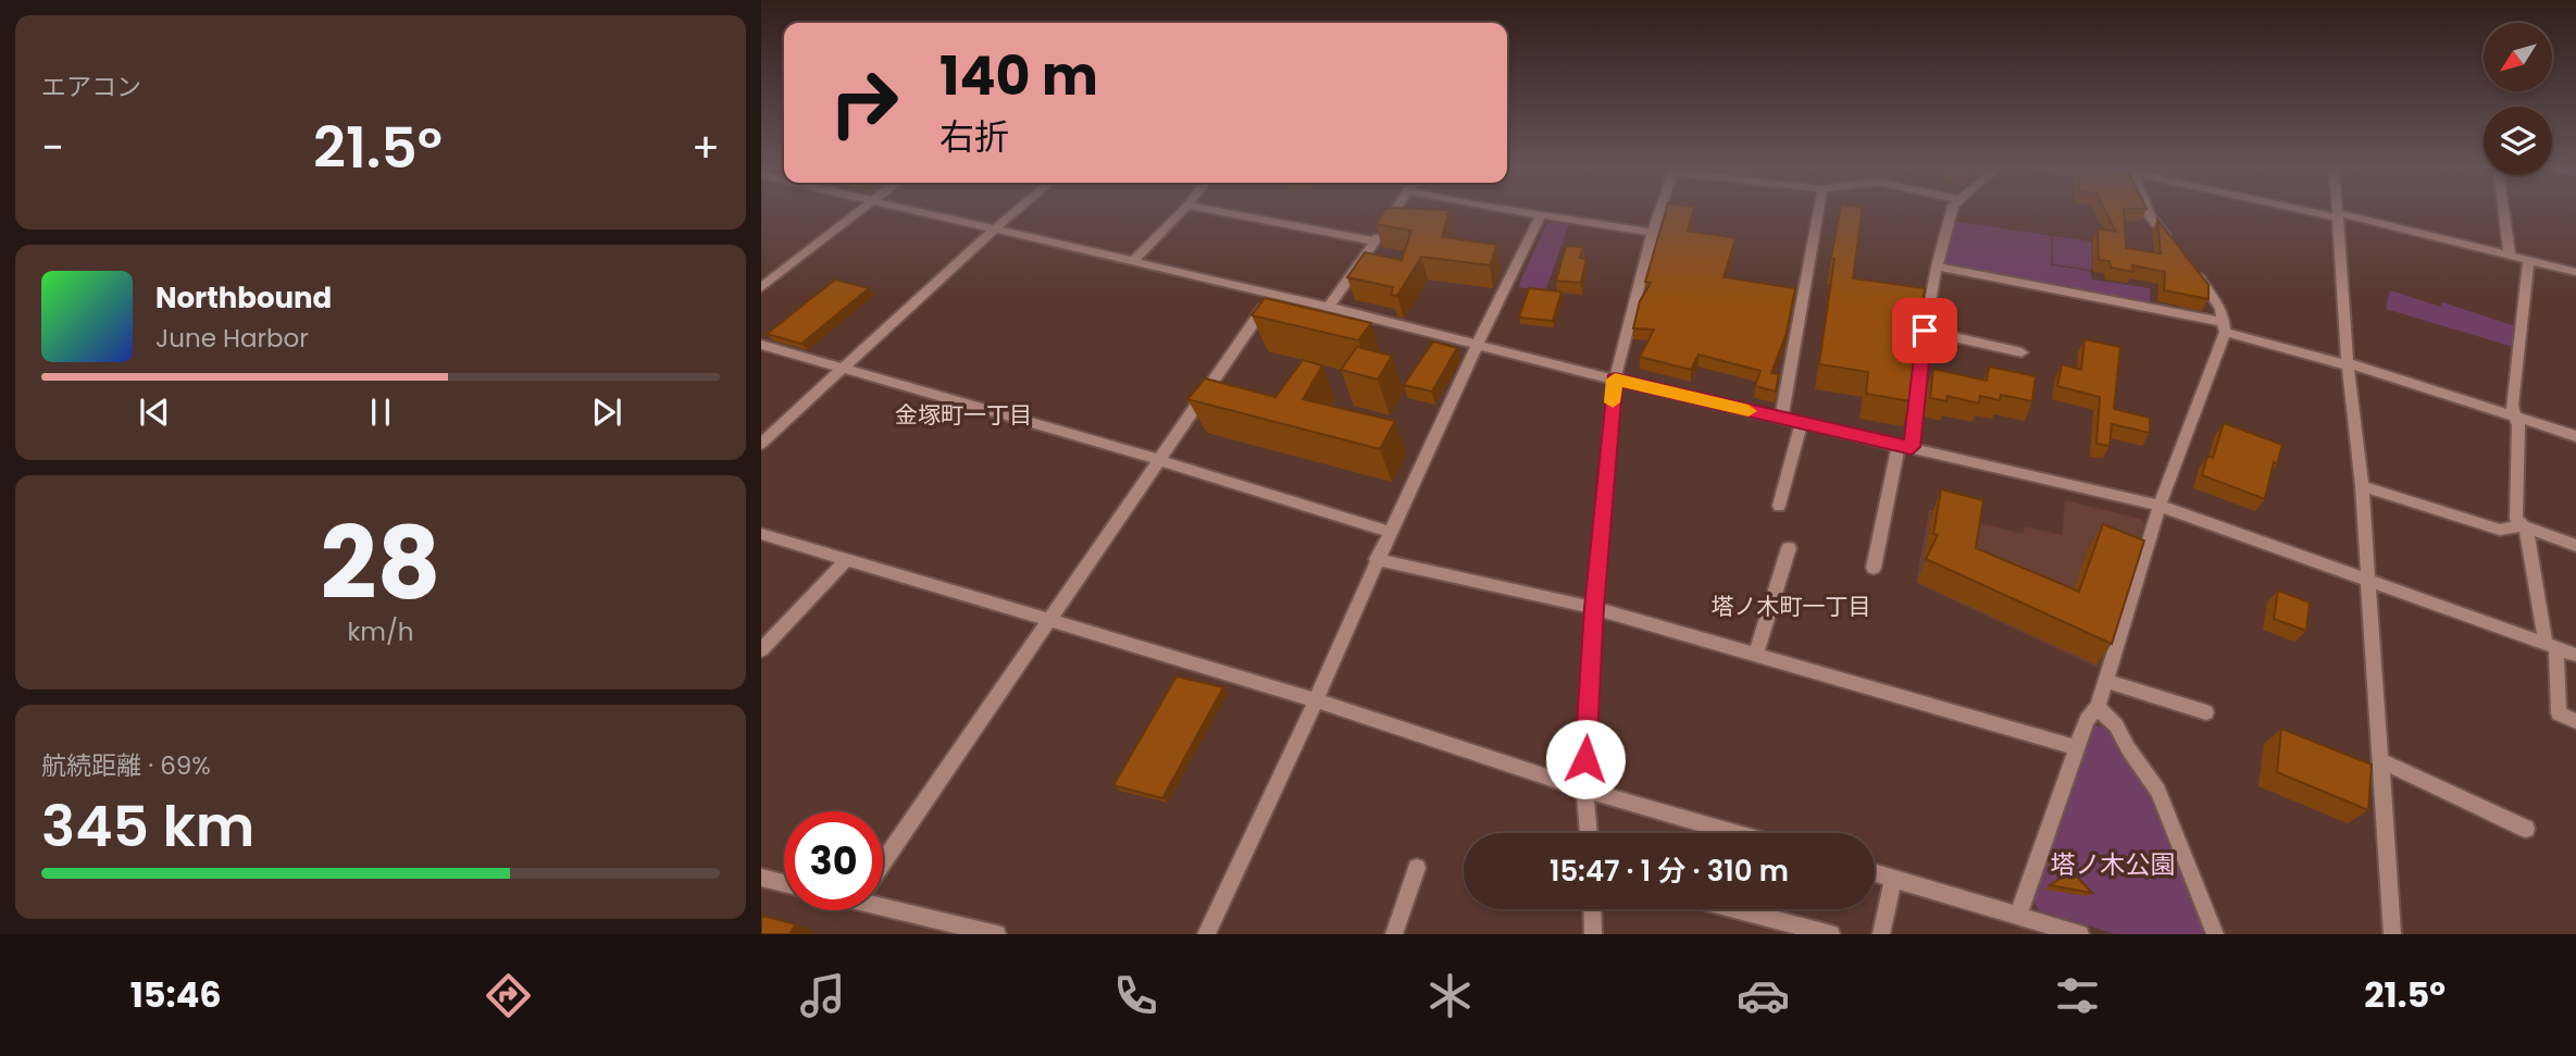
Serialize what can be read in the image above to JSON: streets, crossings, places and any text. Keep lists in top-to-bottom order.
{
  "districts": ["金塚町一丁目", "塔ノ木町一丁目"],
  "parks": ["塔ノ木公園"],
  "north": "bottom left",
  "page": {
    "tile": [
      "エアコン",
      ["28", "km/h"],
      ["航続距離 · 69%", "345 km"]
    ],
    "turn": ["140 m", "右折"],
    "heat": ["−", "21.5°", "+"],
    "song": ["Northbound", "June Harbor"],
    "limit": "30",
    "trip": "15:47 · 1 分 · 310 m",
    "tabs": ["15:46", "21.5°"]
  }
}
